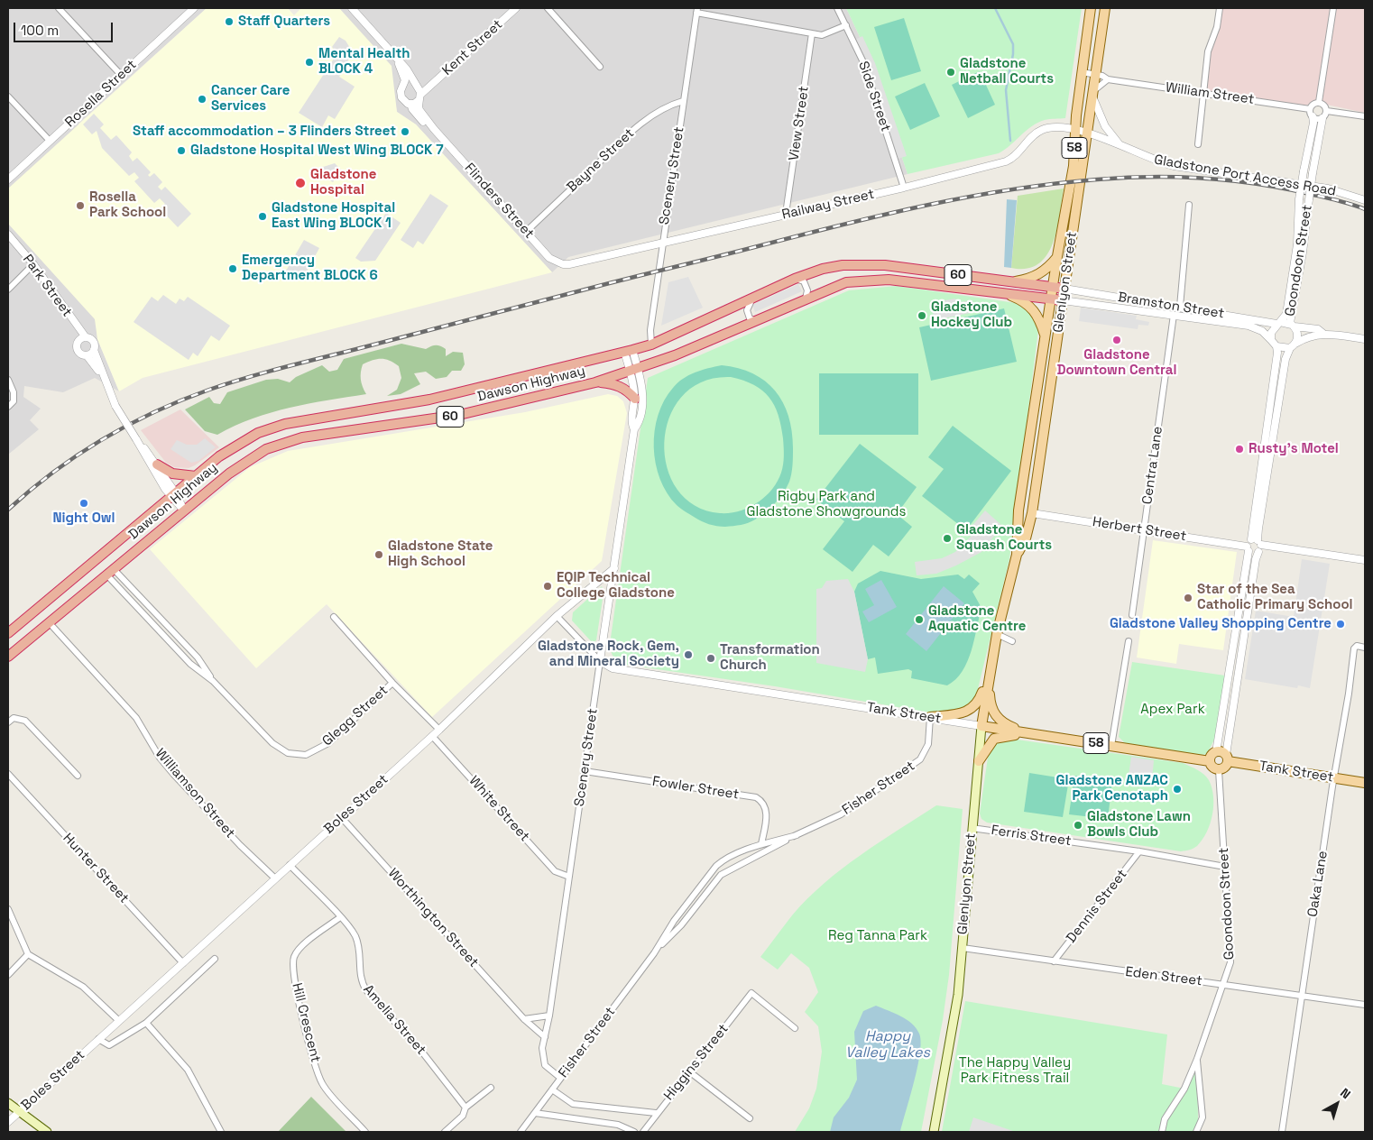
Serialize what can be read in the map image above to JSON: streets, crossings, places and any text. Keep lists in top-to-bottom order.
{
  "streets": {
    "highway": ["60", "Dawson Highway"],
    "main road": ["58", "Glenlyon Street", "Tank Street"],
    "street": [
      "Kent Street",
      "Rosella Street",
      "William Street",
      "Side Street",
      "View Street",
      "Bayne Street",
      "Scenery Street",
      "Gladstone Port Access Road",
      "Flinders Street",
      "Railway Street",
      "Goondoon Street",
      "Park Street",
      "Bramston Street",
      "Centra Lane",
      "Herbert Street",
      "Glegg Street",
      "Fowler Street",
      "Fisher Street",
      "Williamson Street",
      "Boles Street",
      "White Street",
      "Ferris Street",
      "Hunter Street",
      "Oaka Lane",
      "Dennis Street",
      "Worthington Street",
      "Eden Street",
      "Amelia Street",
      "Hill Crescent",
      "Higgins Street"
    ]
  },
  "crossings": [
    ["Kent Street", "Flinders Street"],
    ["William Street", "Goondoon Street"],
    ["William Street", "Glenlyon Street"],
    ["Side Street", "Railway Street"],
    ["View Street", "Railway Street"],
    ["Bayne Street", "Scenery Street"],
    ["Bayne Street", "Flinders Street"],
    ["Scenery Street", "Railway Street"],
    ["Scenery Street", "Dawson Highway"],
    ["Scenery Street", "Tank Street"],
    ["Scenery Street", "Fowler Street"],
    ["Scenery Street", "Fisher Street"],
    ["Scenery Street", "Boles Street"],
    ["Scenery Street", "White Street"],
    ["Scenery Street", "Worthington Street"],
    ["Gladstone Port Access Road", "Railway Street"],
    ["Gladstone Port Access Road", "Glenlyon Street"],
    ["Flinders Street", "Railway Street"],
    ["Railway Street", "Glenlyon Street"],
    ["Goondoon Street", "Bramston Street"],
    ["Goondoon Street", "Tank Street"],
    ["Goondoon Street", "Ferris Street"],
    ["Goondoon Street", "Eden Street"],
    ["60", "Glenlyon Street"],
    ["60", "Dawson Highway"],
    ["Glenlyon Street", "Bramston Street"],
    ["Glenlyon Street", "Dawson Highway"],
    ["Glenlyon Street", "Herbert Street"],
    ["Glenlyon Street", "Tank Street"],
    ["Glenlyon Street", "Ferris Street"],
    ["Glenlyon Street", "Eden Street"],
    ["Bramston Street", "Dawson Highway"],
    ["Bramston Street", "Centra Lane"],
    ["Dawson Highway", "Glegg Street"],
    ["Dawson Highway", "Williamson Street"],
    ["Centra Lane", "Herbert Street"],
    ["Tank Street", "Fisher Street"],
    ["Tank Street", "Oaka Lane"],
    ["Fowler Street", "Fisher Street"],
    ["Williamson Street", "Boles Street"],
    ["Boles Street", "White Street"],
    ["Boles Street", "Hunter Street"],
    ["Boles Street", "Worthington Street"],
    ["Boles Street", "Amelia Street"],
    ["Ferris Street", "Dennis Street"],
    ["Oaka Lane", "Eden Street"],
    ["Dennis Street", "Eden Street"],
    ["Amelia Street", "Hill Crescent"]
  ],
  "water": ["Happy Valley Lakes"],
  "parks": [
    "Rigby Park and Gladstone Showgrounds",
    "Apex Park",
    "Reg Tanna Park",
    "The Happy Valley Park Fitness Trail"
  ],
  "places": [
    "Staff Quarters",
    "Mental Health BLOCK 4",
    "Gladstone Netball Courts",
    "Cancer Care Services",
    "Staff accommodation – 3 Flinders Street",
    "Gladstone Hospital West Wing BLOCK 7",
    "Gladstone Hospital",
    "Rosella Park School",
    "Gladstone Hospital East Wing BLOCK 1",
    "Emergency Department BLOCK 6",
    "Gladstone Hockey Club",
    "Gladstone Downtown Central",
    "Rusty’s Motel",
    "Night Owl",
    "Gladstone Squash Courts",
    "Gladstone State High School",
    "EQIP Technical College Gladstone",
    "Star of the Sea Catholic Primary School",
    "Gladstone Aquatic Centre",
    "Gladstone Valley Shopping Centre",
    "Gladstone Rock, Gem, and Mineral Society",
    "Transformation Church",
    "Gladstone ANZAC Park Cenotaph",
    "Gladstone Lawn Bowls Club"
  ],
  "scale_bar": "100 m",
  "north": "top right"
}
